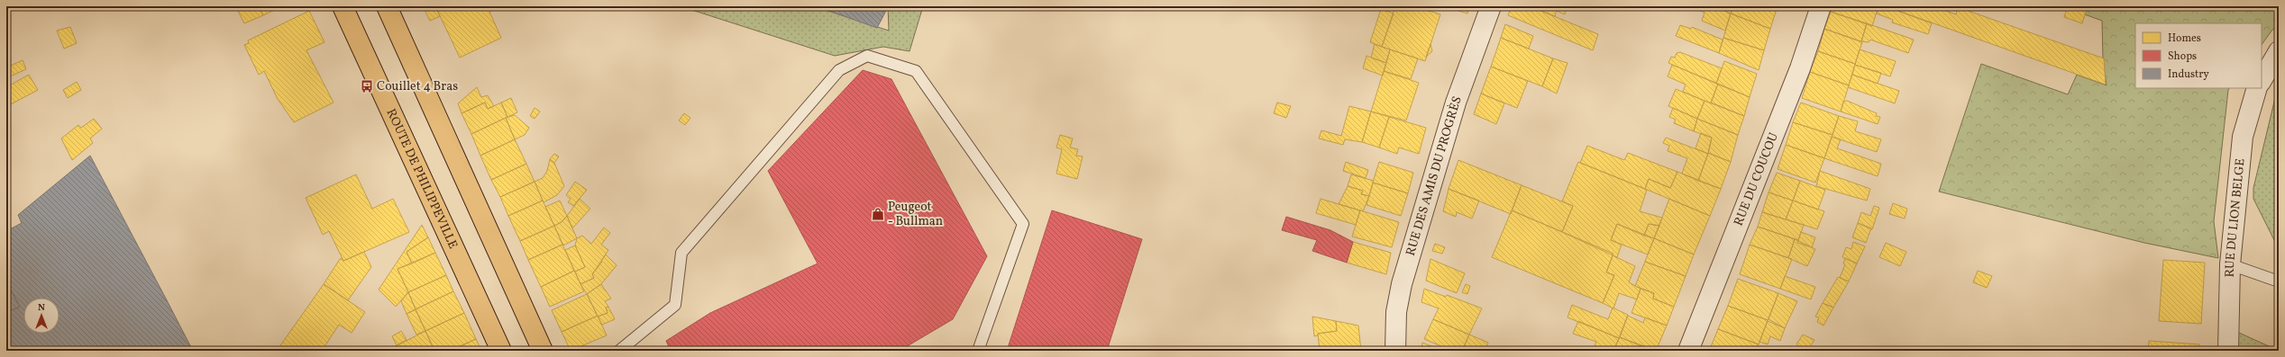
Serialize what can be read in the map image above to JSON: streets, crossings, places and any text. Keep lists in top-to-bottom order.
{
  "streets": {
    "main road": ["ROUTE DE PHILIPPEVILLE"],
    "street": ["RUE DES AMIS DU PROGRÈS", "RUE DU COUCOU", "RUE DU LION BELGE"]
  },
  "places": {
    "bus stop": ["Couillet 4 Bras"],
    "shop": ["Peugeot - Bullman"]
  },
  "legend": ["Homes", "Shops", "Industry"],
  "north": "top"
}
